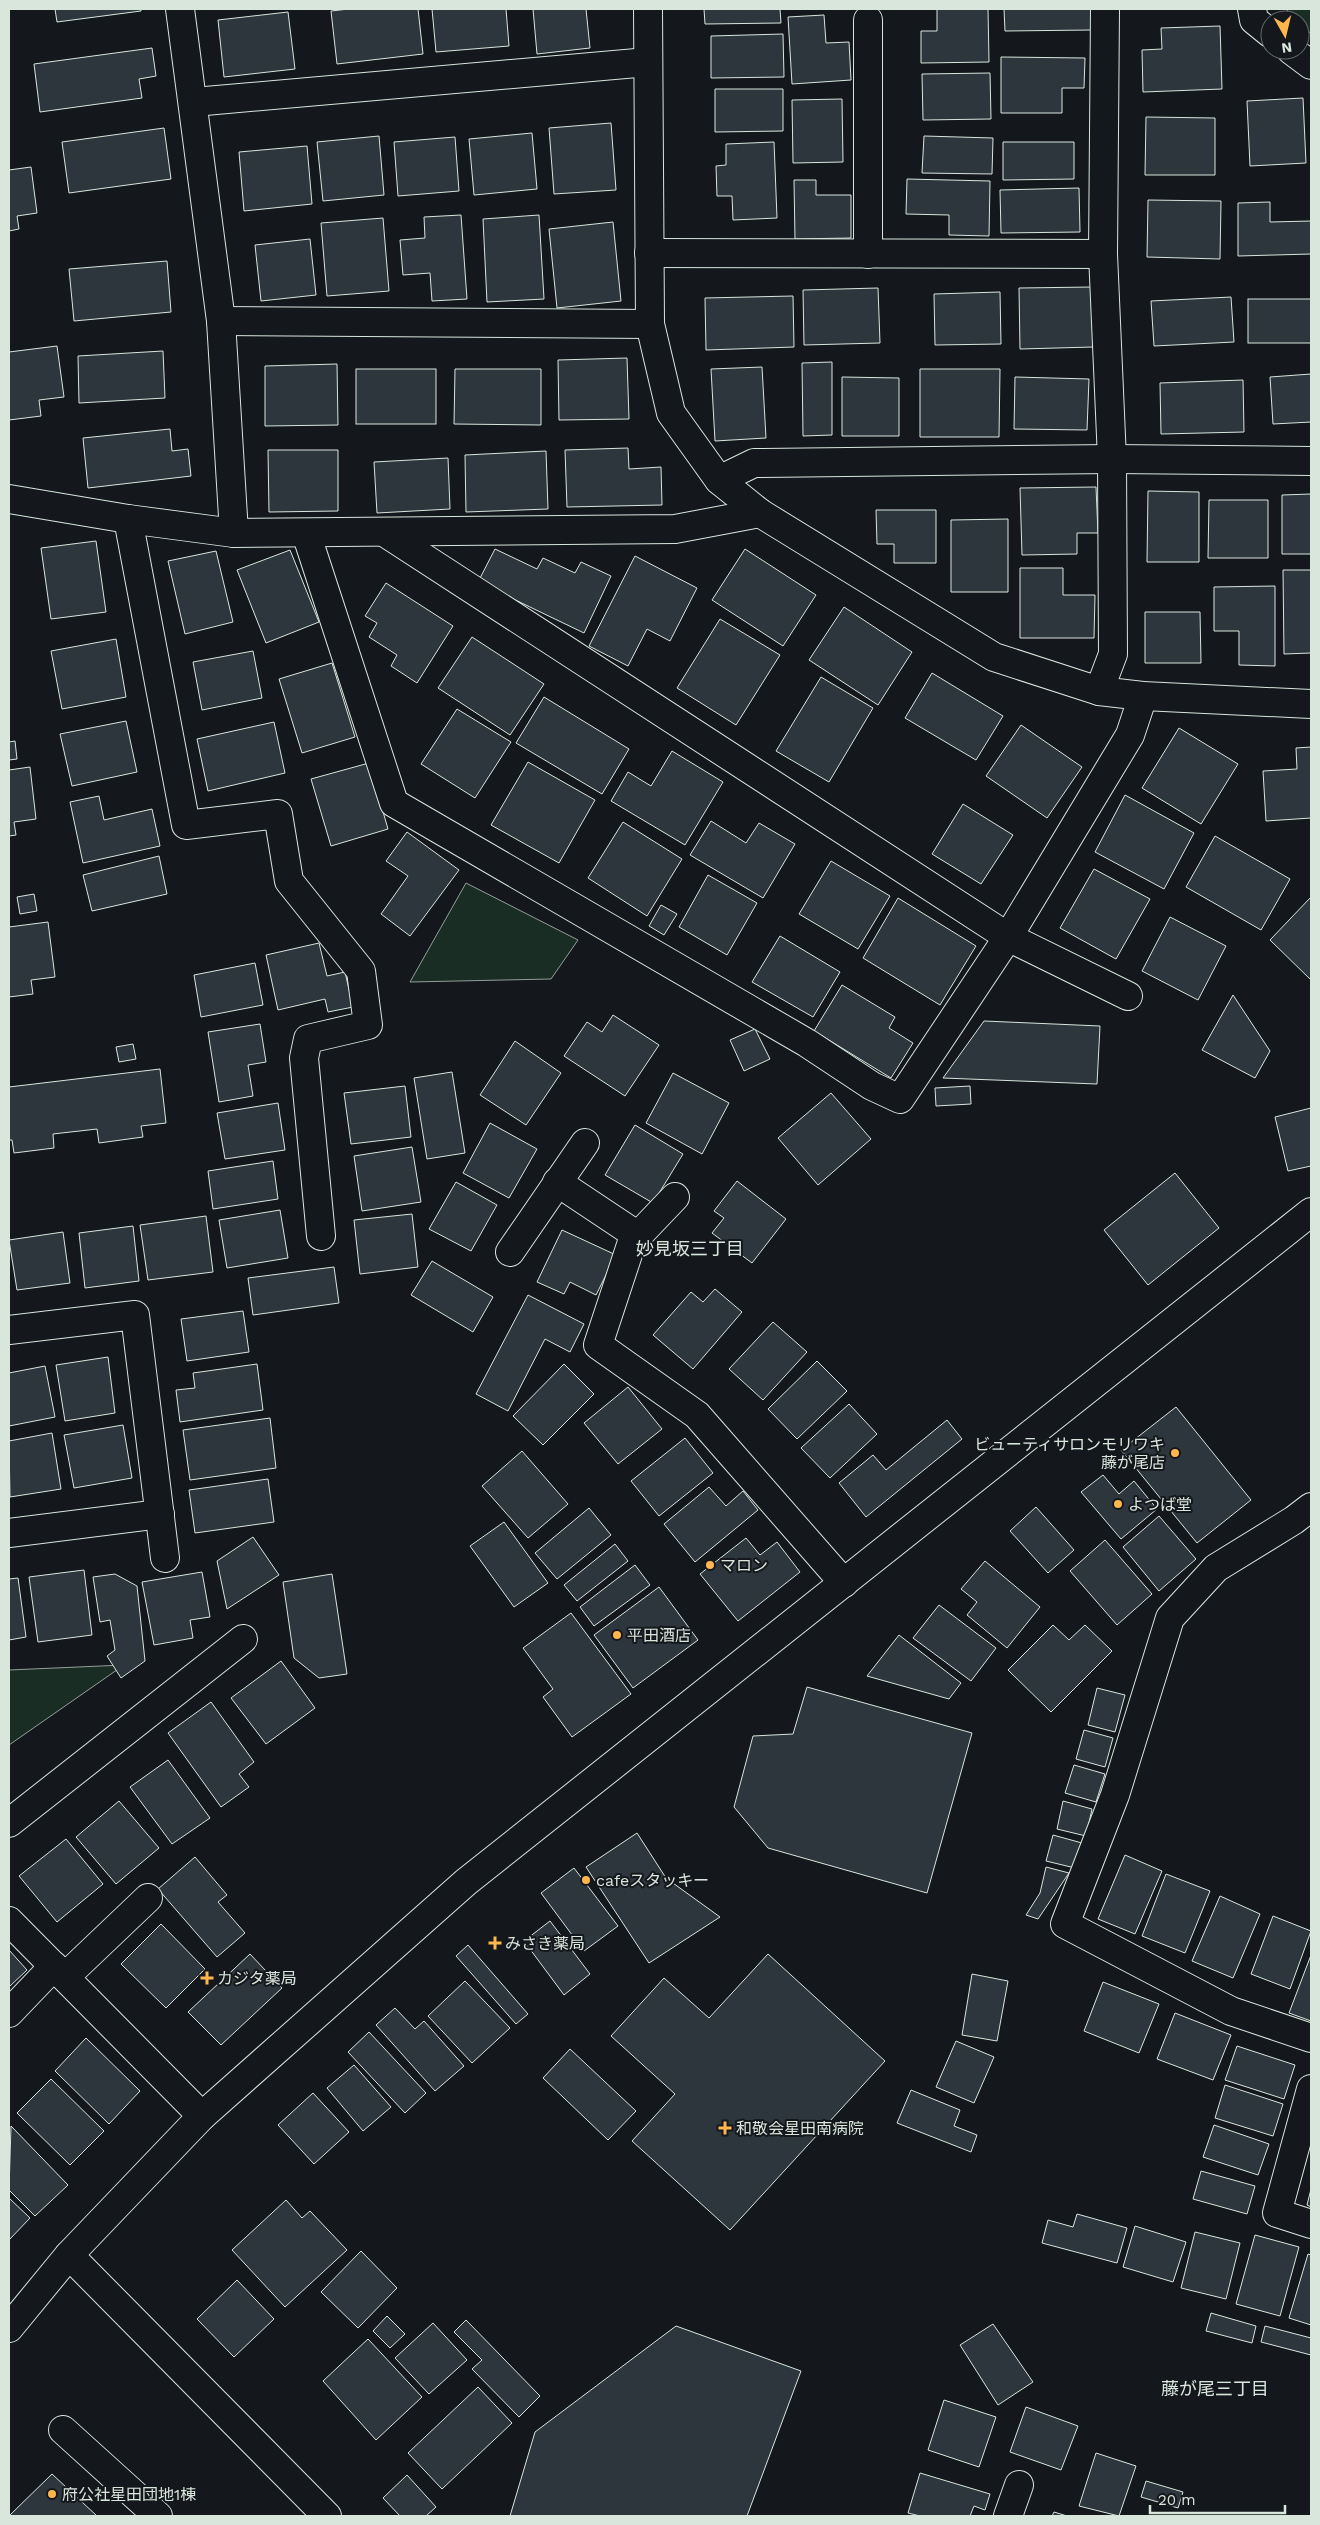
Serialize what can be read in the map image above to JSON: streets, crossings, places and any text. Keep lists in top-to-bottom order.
{
  "districts": ["妙見坂三丁目", "藤が尾三丁目"],
  "places": {
    "other": [
      "ビューティサロンモリワキ 藤が尾店",
      "よつば堂",
      "マロン",
      "平田酒店",
      "cafeスタッキー",
      "府公社星田団地1棟"
    ],
    "health": ["みさき薬局", "カジタ薬局", "和敬会星田南病院"]
  },
  "scale_bar": "20 m",
  "north": "bottom"
}
